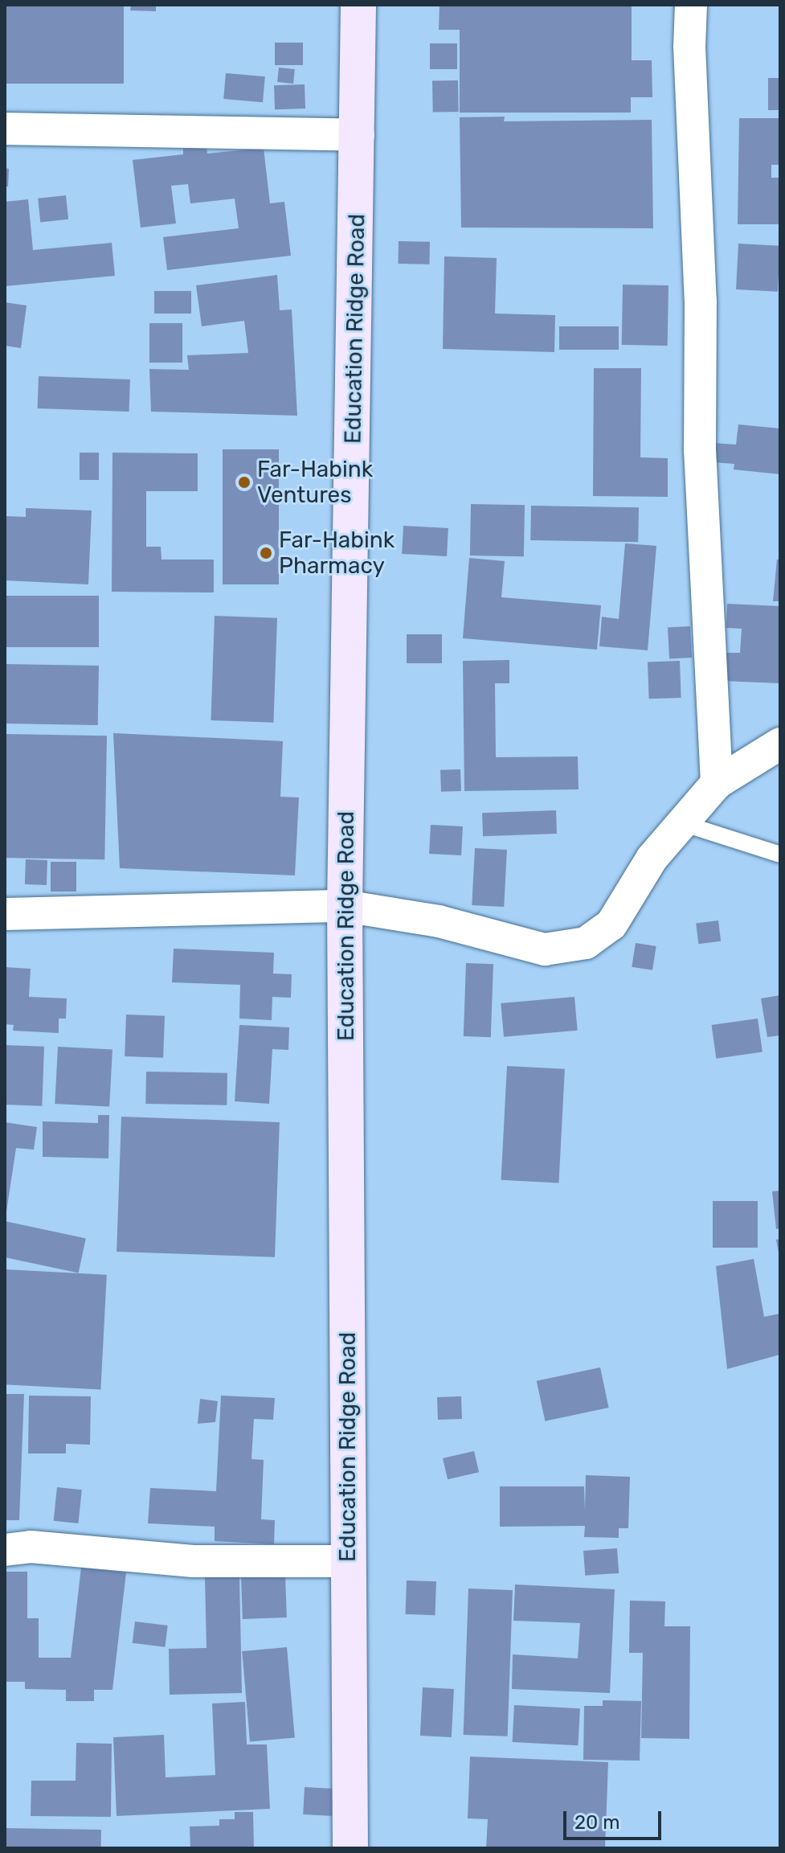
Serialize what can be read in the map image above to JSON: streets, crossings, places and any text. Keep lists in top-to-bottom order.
{
  "streets": {
    "main road": ["Education Ridge Road"]
  },
  "places": ["Far-Habink Ventures", "Far-Habink Pharmacy"],
  "scale_bar": "20 m"
}
